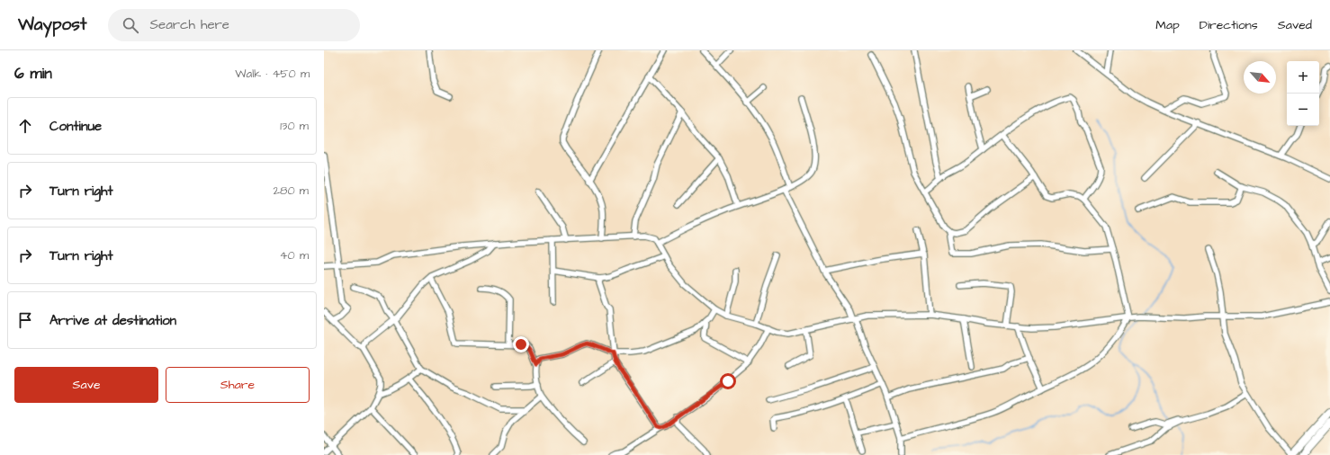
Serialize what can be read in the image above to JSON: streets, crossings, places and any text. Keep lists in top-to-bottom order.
{
  "north": "bottom right",
  "page": {
    "header": "Waypost",
    "search": "Search here",
    "nav": ["Map", "Directions", "Saved"],
    "heading": ["6 min", "Walk · 450 m"],
    "map_buttons": ["+", "−"],
    "list": [
      ["Continue", "130 m"],
      ["Turn right", "280 m"],
      ["Turn right", "40 m"],
      "Arrive at destination"
    ],
    "buttons": ["Save", "Share"]
  }
}
